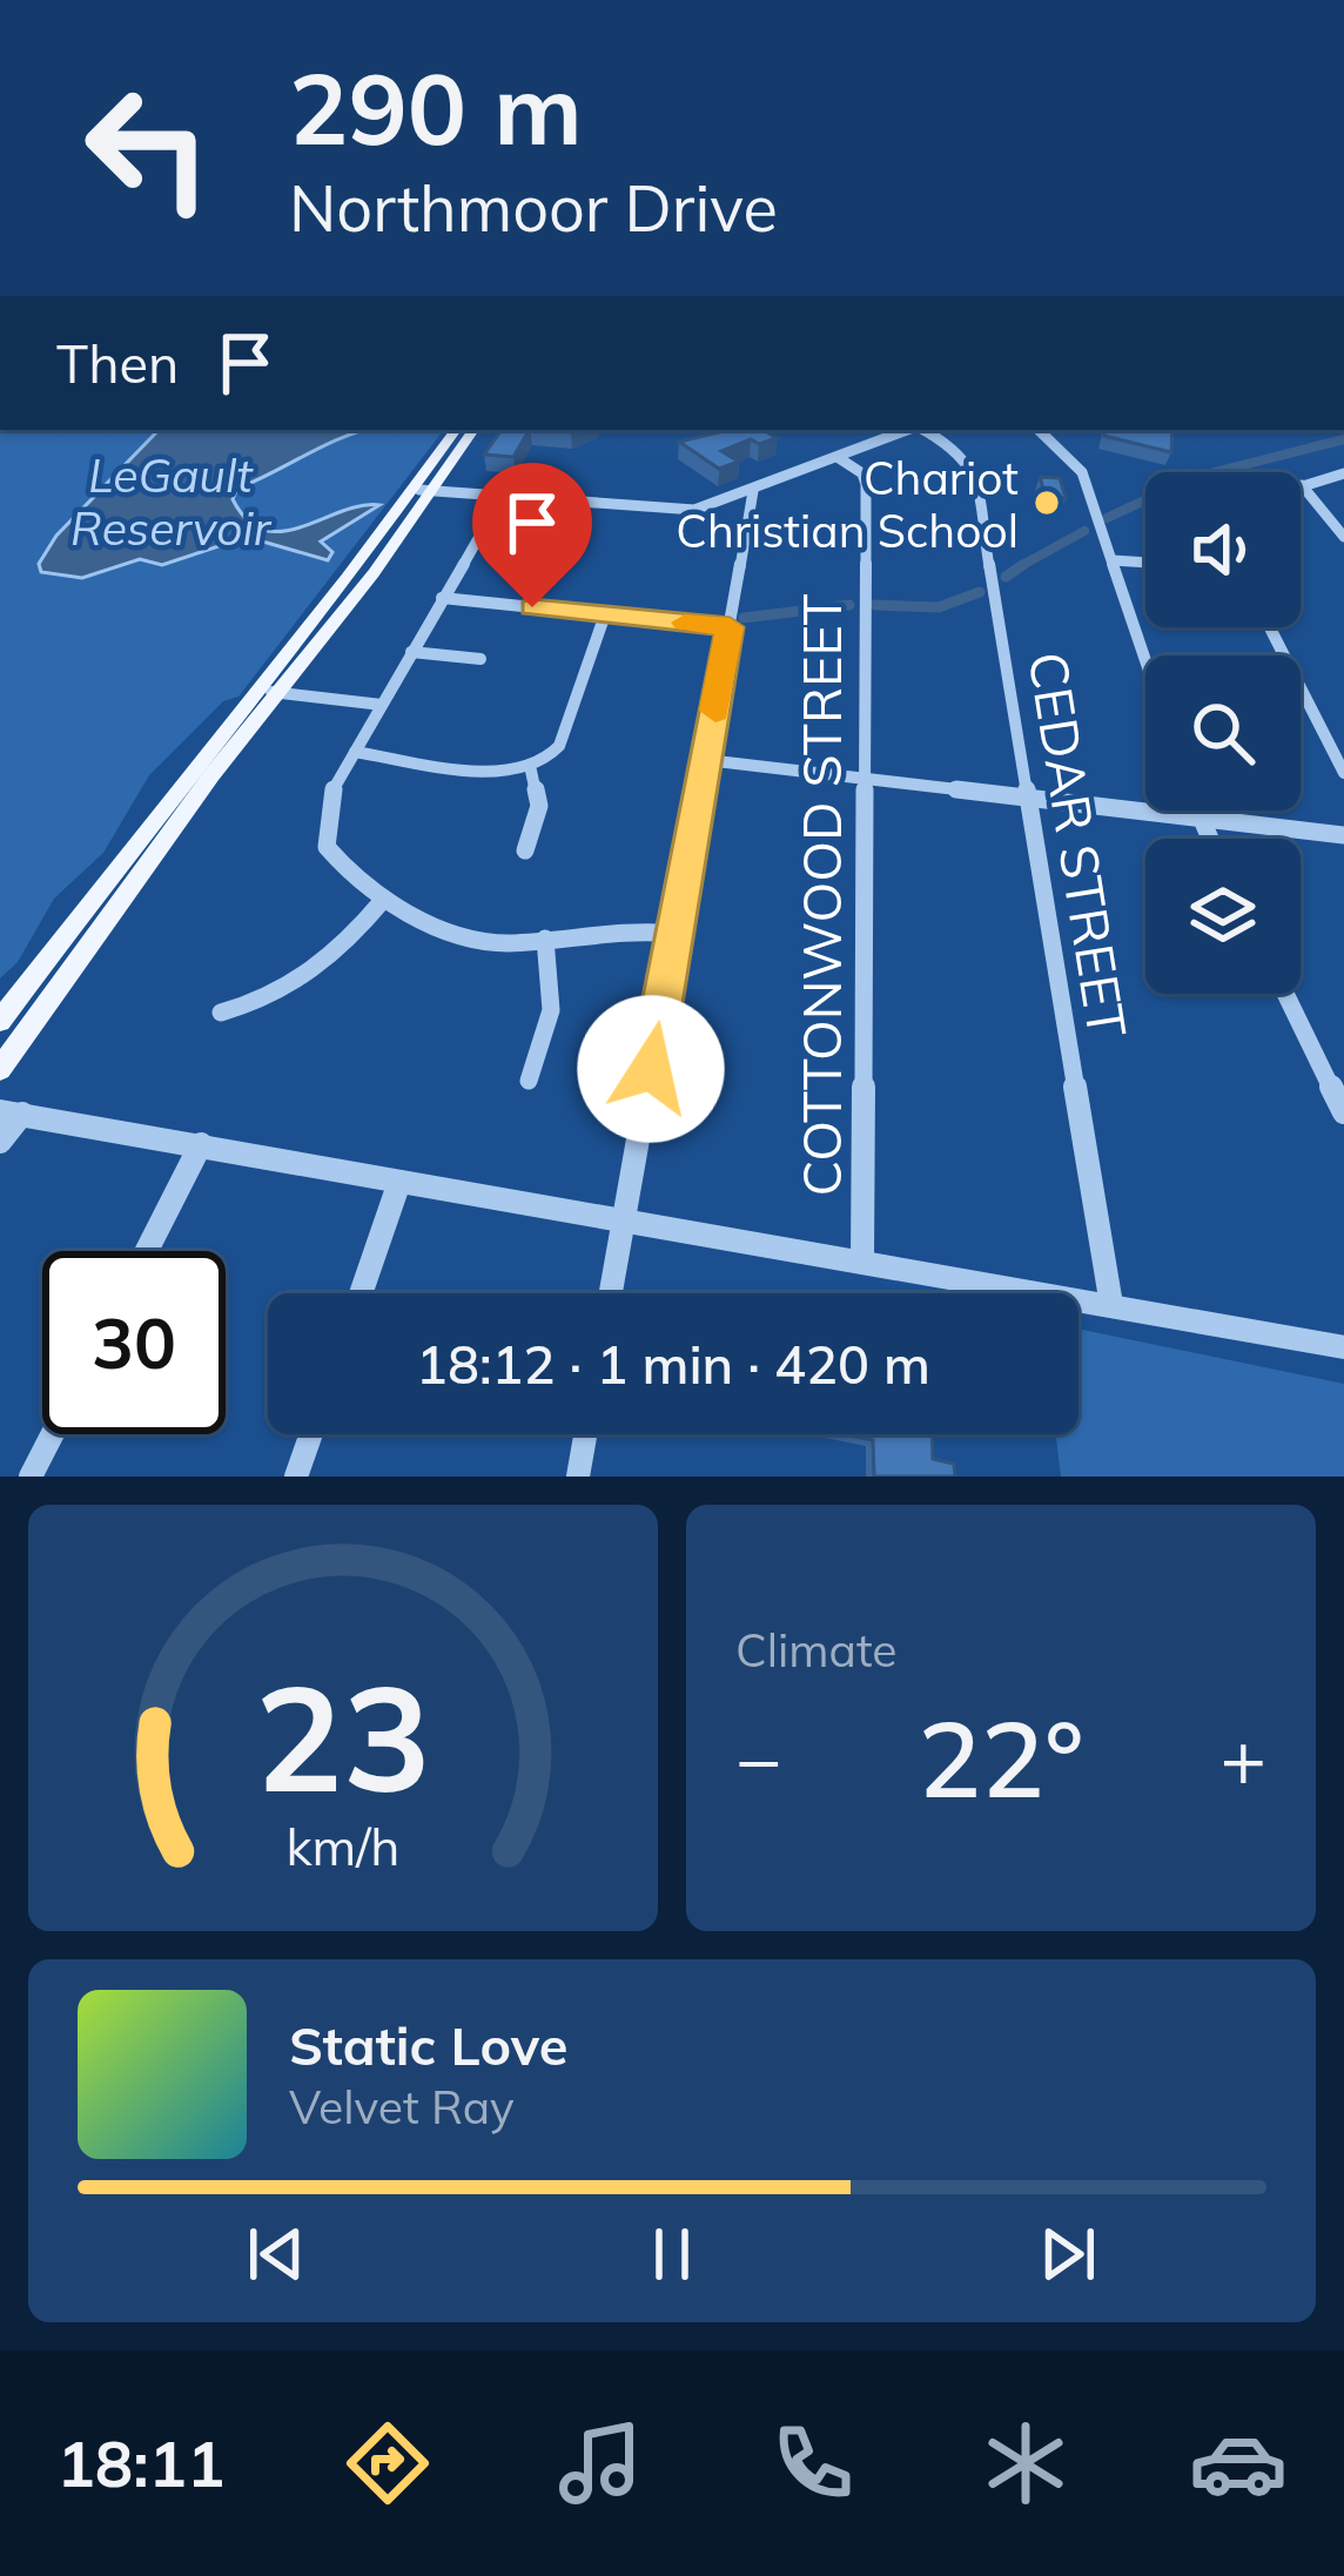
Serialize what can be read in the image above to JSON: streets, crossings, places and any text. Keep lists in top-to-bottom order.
{
  "streets": {
    "street": ["CEDAR STREET", "COTTONWOOD STREET"]
  },
  "water": ["LeGault Reservoir"],
  "places": ["Chariot Christian School"],
  "page": {
    "turn": ["290 m", "Northmoor Drive"],
    "then": "Then",
    "limit": "30",
    "trip": "18:12 · 1 min · 420 m",
    "tile": "Climate",
    "heat": ["−", "22°", "+"],
    "song": ["Static Love", "Velvet Ray"],
    "tabs": "18:11",
    "gauge": ["23", "km/h"]
  }
}
